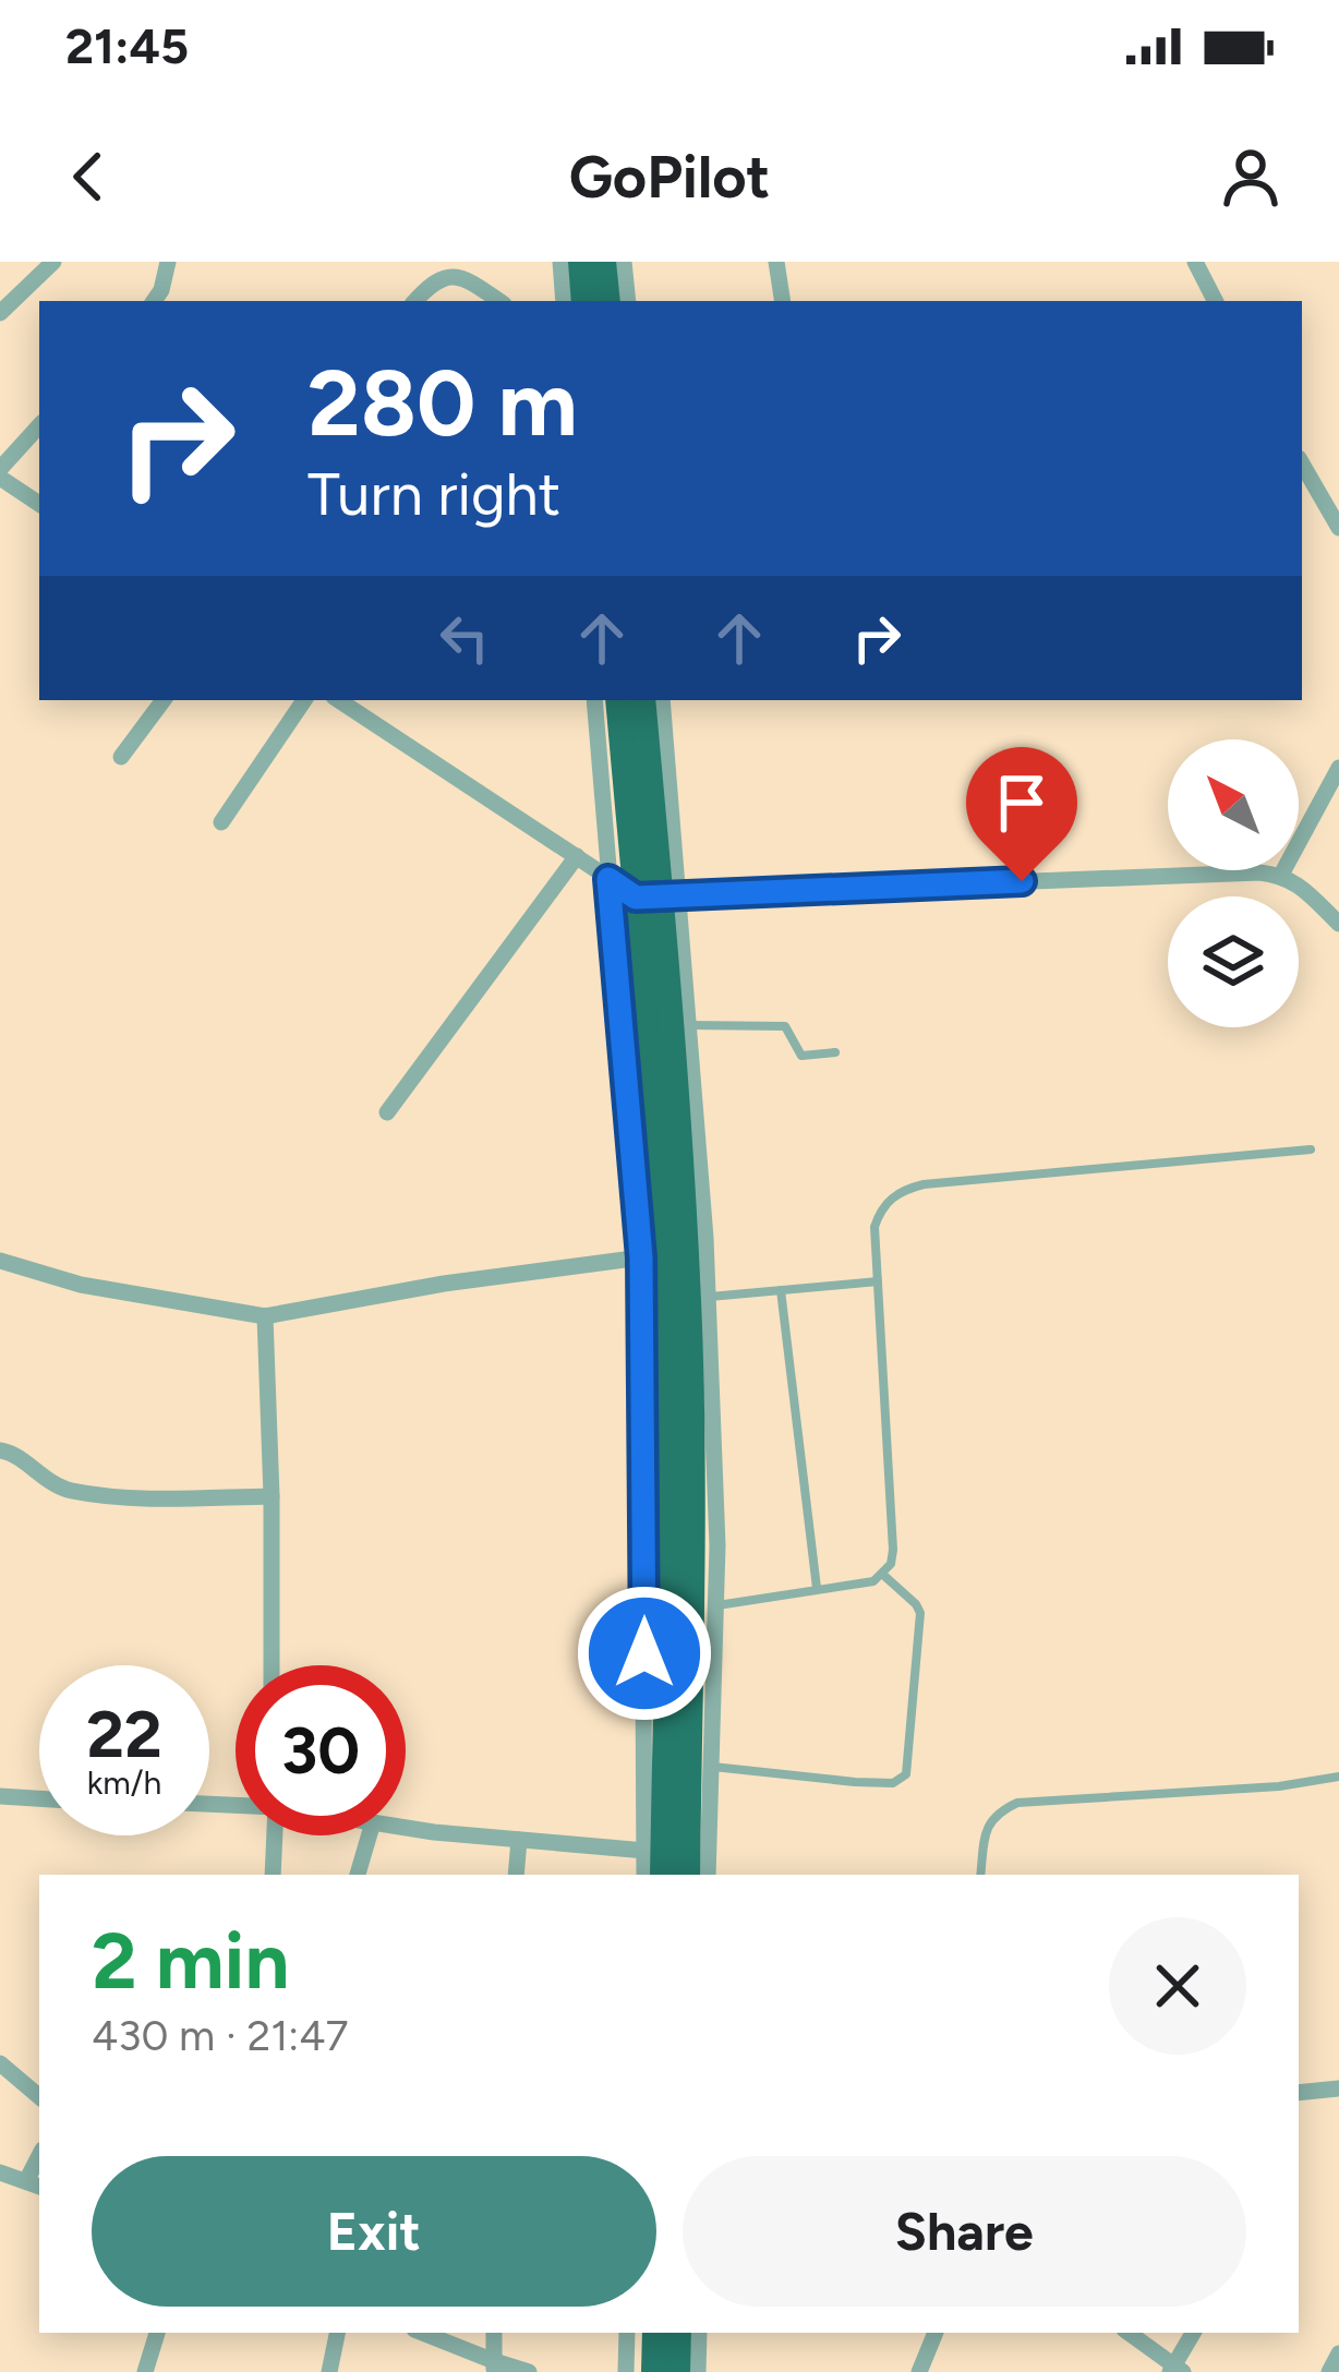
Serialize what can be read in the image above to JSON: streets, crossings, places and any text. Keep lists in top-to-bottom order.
{
  "north": "top left",
  "page": {
    "status": "21:45",
    "header": "GoPilot",
    "turn": ["280 m", "Turn right"],
    "speed": "22 km/h",
    "limit": "30",
    "heading": ["2 min", "430 m · 21:47"],
    "buttons": ["Exit", "Share"]
  }
}
